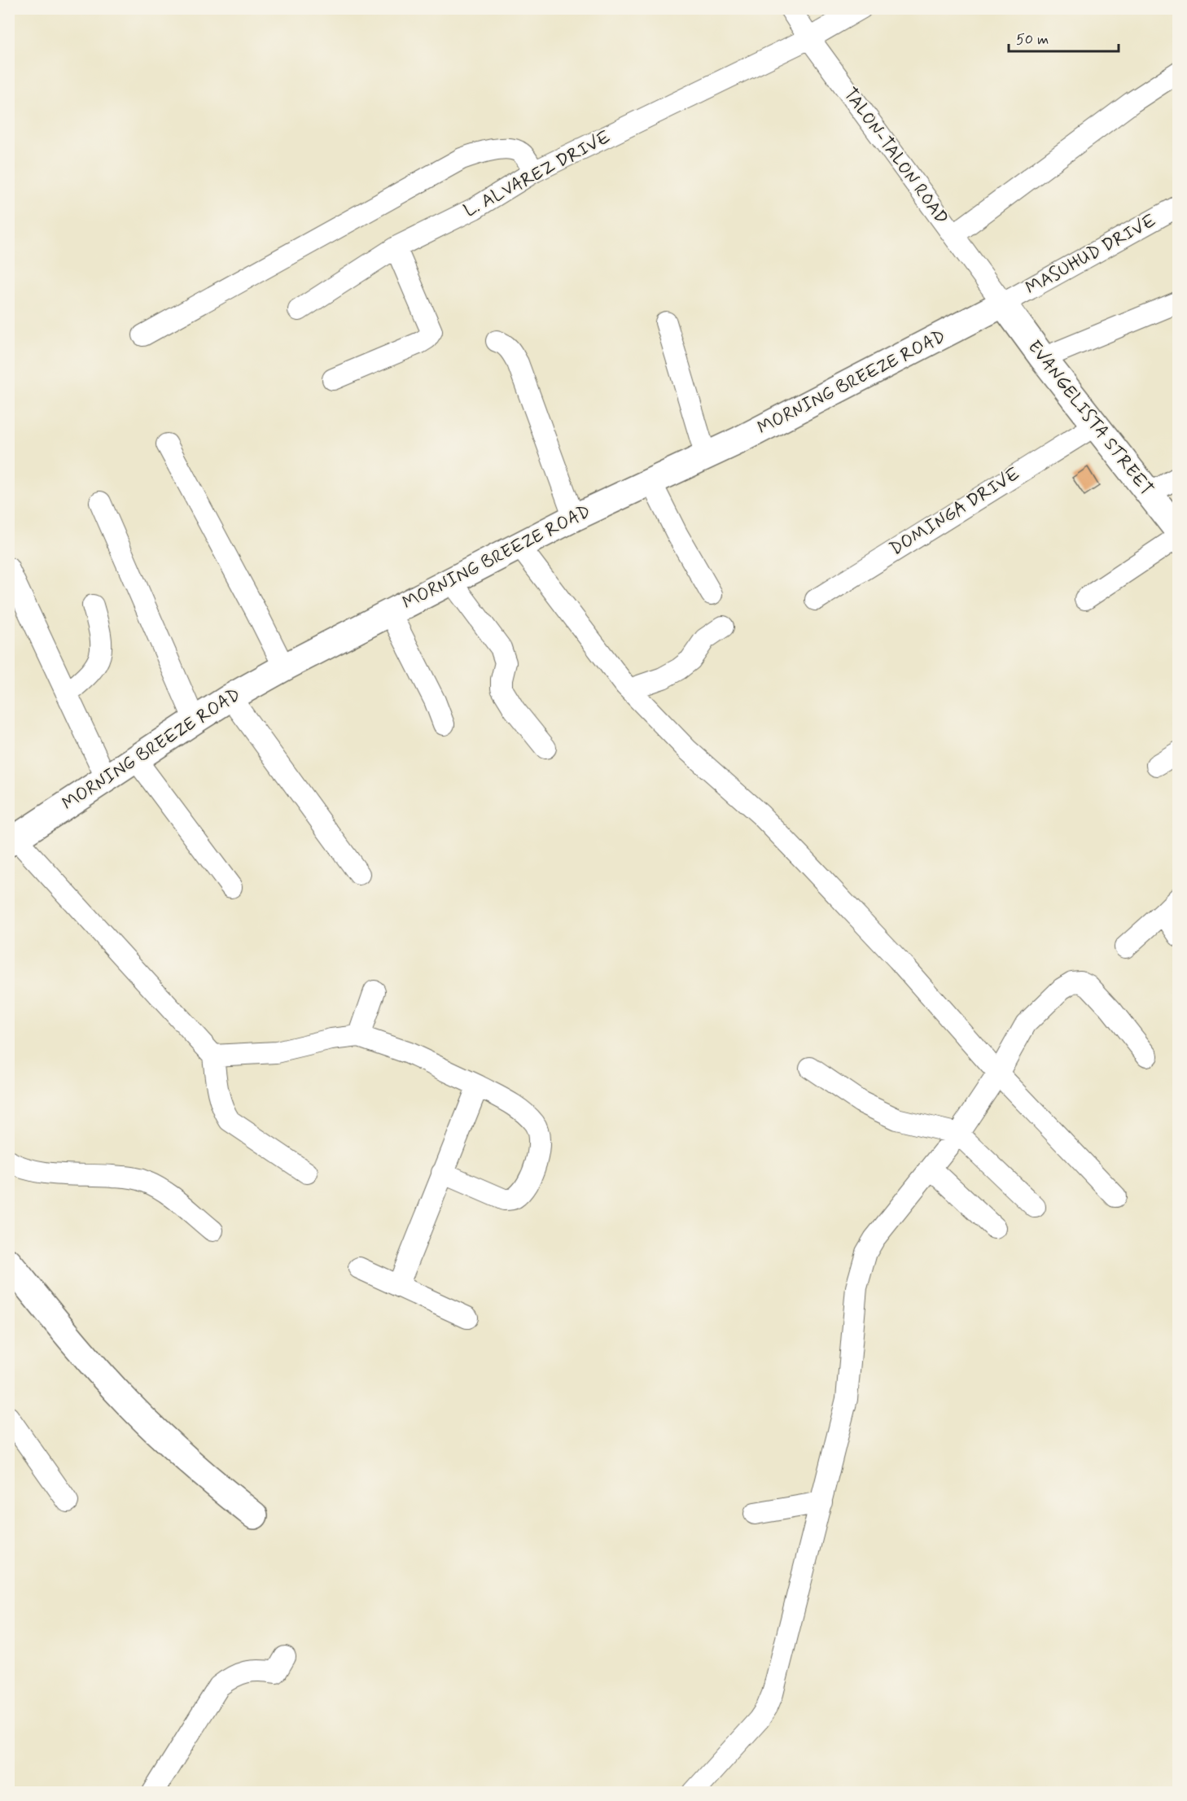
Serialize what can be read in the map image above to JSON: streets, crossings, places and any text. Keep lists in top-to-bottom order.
{
  "streets": {
    "main road": ["MORNING BREEZE ROAD", "EVANGELISTA STREET"],
    "street": [
      "TALON-TALON ROAD",
      "L. ALVAREZ DRIVE",
      "MASUHUD DRIVE",
      "DOMINGA DRIVE"
    ]
  },
  "crossings": [
    ["TALON-TALON ROAD", "L. ALVAREZ DRIVE"],
    ["TALON-TALON ROAD", "MASUHUD DRIVE"],
    ["TALON-TALON ROAD", "MORNING BREEZE ROAD"],
    ["TALON-TALON ROAD", "EVANGELISTA STREET"],
    ["MASUHUD DRIVE", "MORNING BREEZE ROAD"],
    ["MASUHUD DRIVE", "EVANGELISTA STREET"],
    ["MORNING BREEZE ROAD", "EVANGELISTA STREET"],
    ["EVANGELISTA STREET", "DOMINGA DRIVE"]
  ],
  "scale_bar": "50 m"
}
